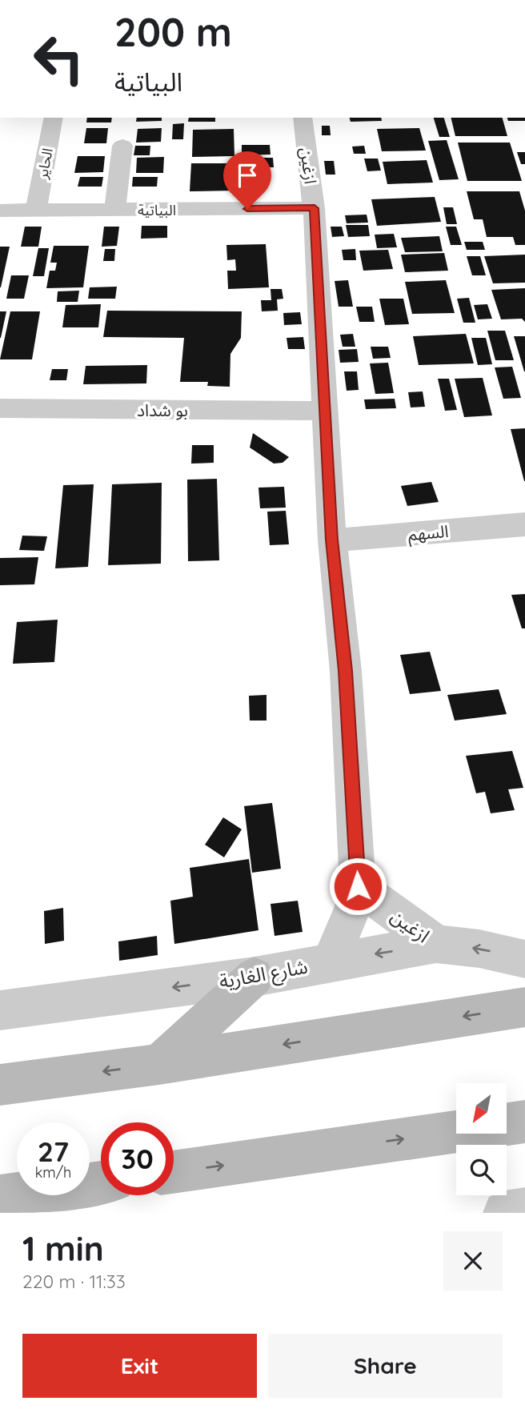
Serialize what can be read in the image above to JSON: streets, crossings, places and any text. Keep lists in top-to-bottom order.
{
  "streets": {
    "street": [
      "الحاير",
      "ازغين",
      "البياتية",
      "بو شداد",
      "السهم",
      "شارع الغارية"
    ]
  },
  "crossings": [
    ["الحاير", "البياتية"],
    ["ازغين", "البياتية"],
    ["ازغين", "بو شداد"],
    ["ازغين", "السهم"],
    ["ازغين", "شارع الغارية"]
  ],
  "north": "bottom left",
  "page": {
    "turn": ["200 m", "البياتية"],
    "speed": "27 km/h",
    "limit": "30",
    "heading": ["1 min", "220 m · 11:33"],
    "buttons": ["Exit", "Share"]
  }
}
